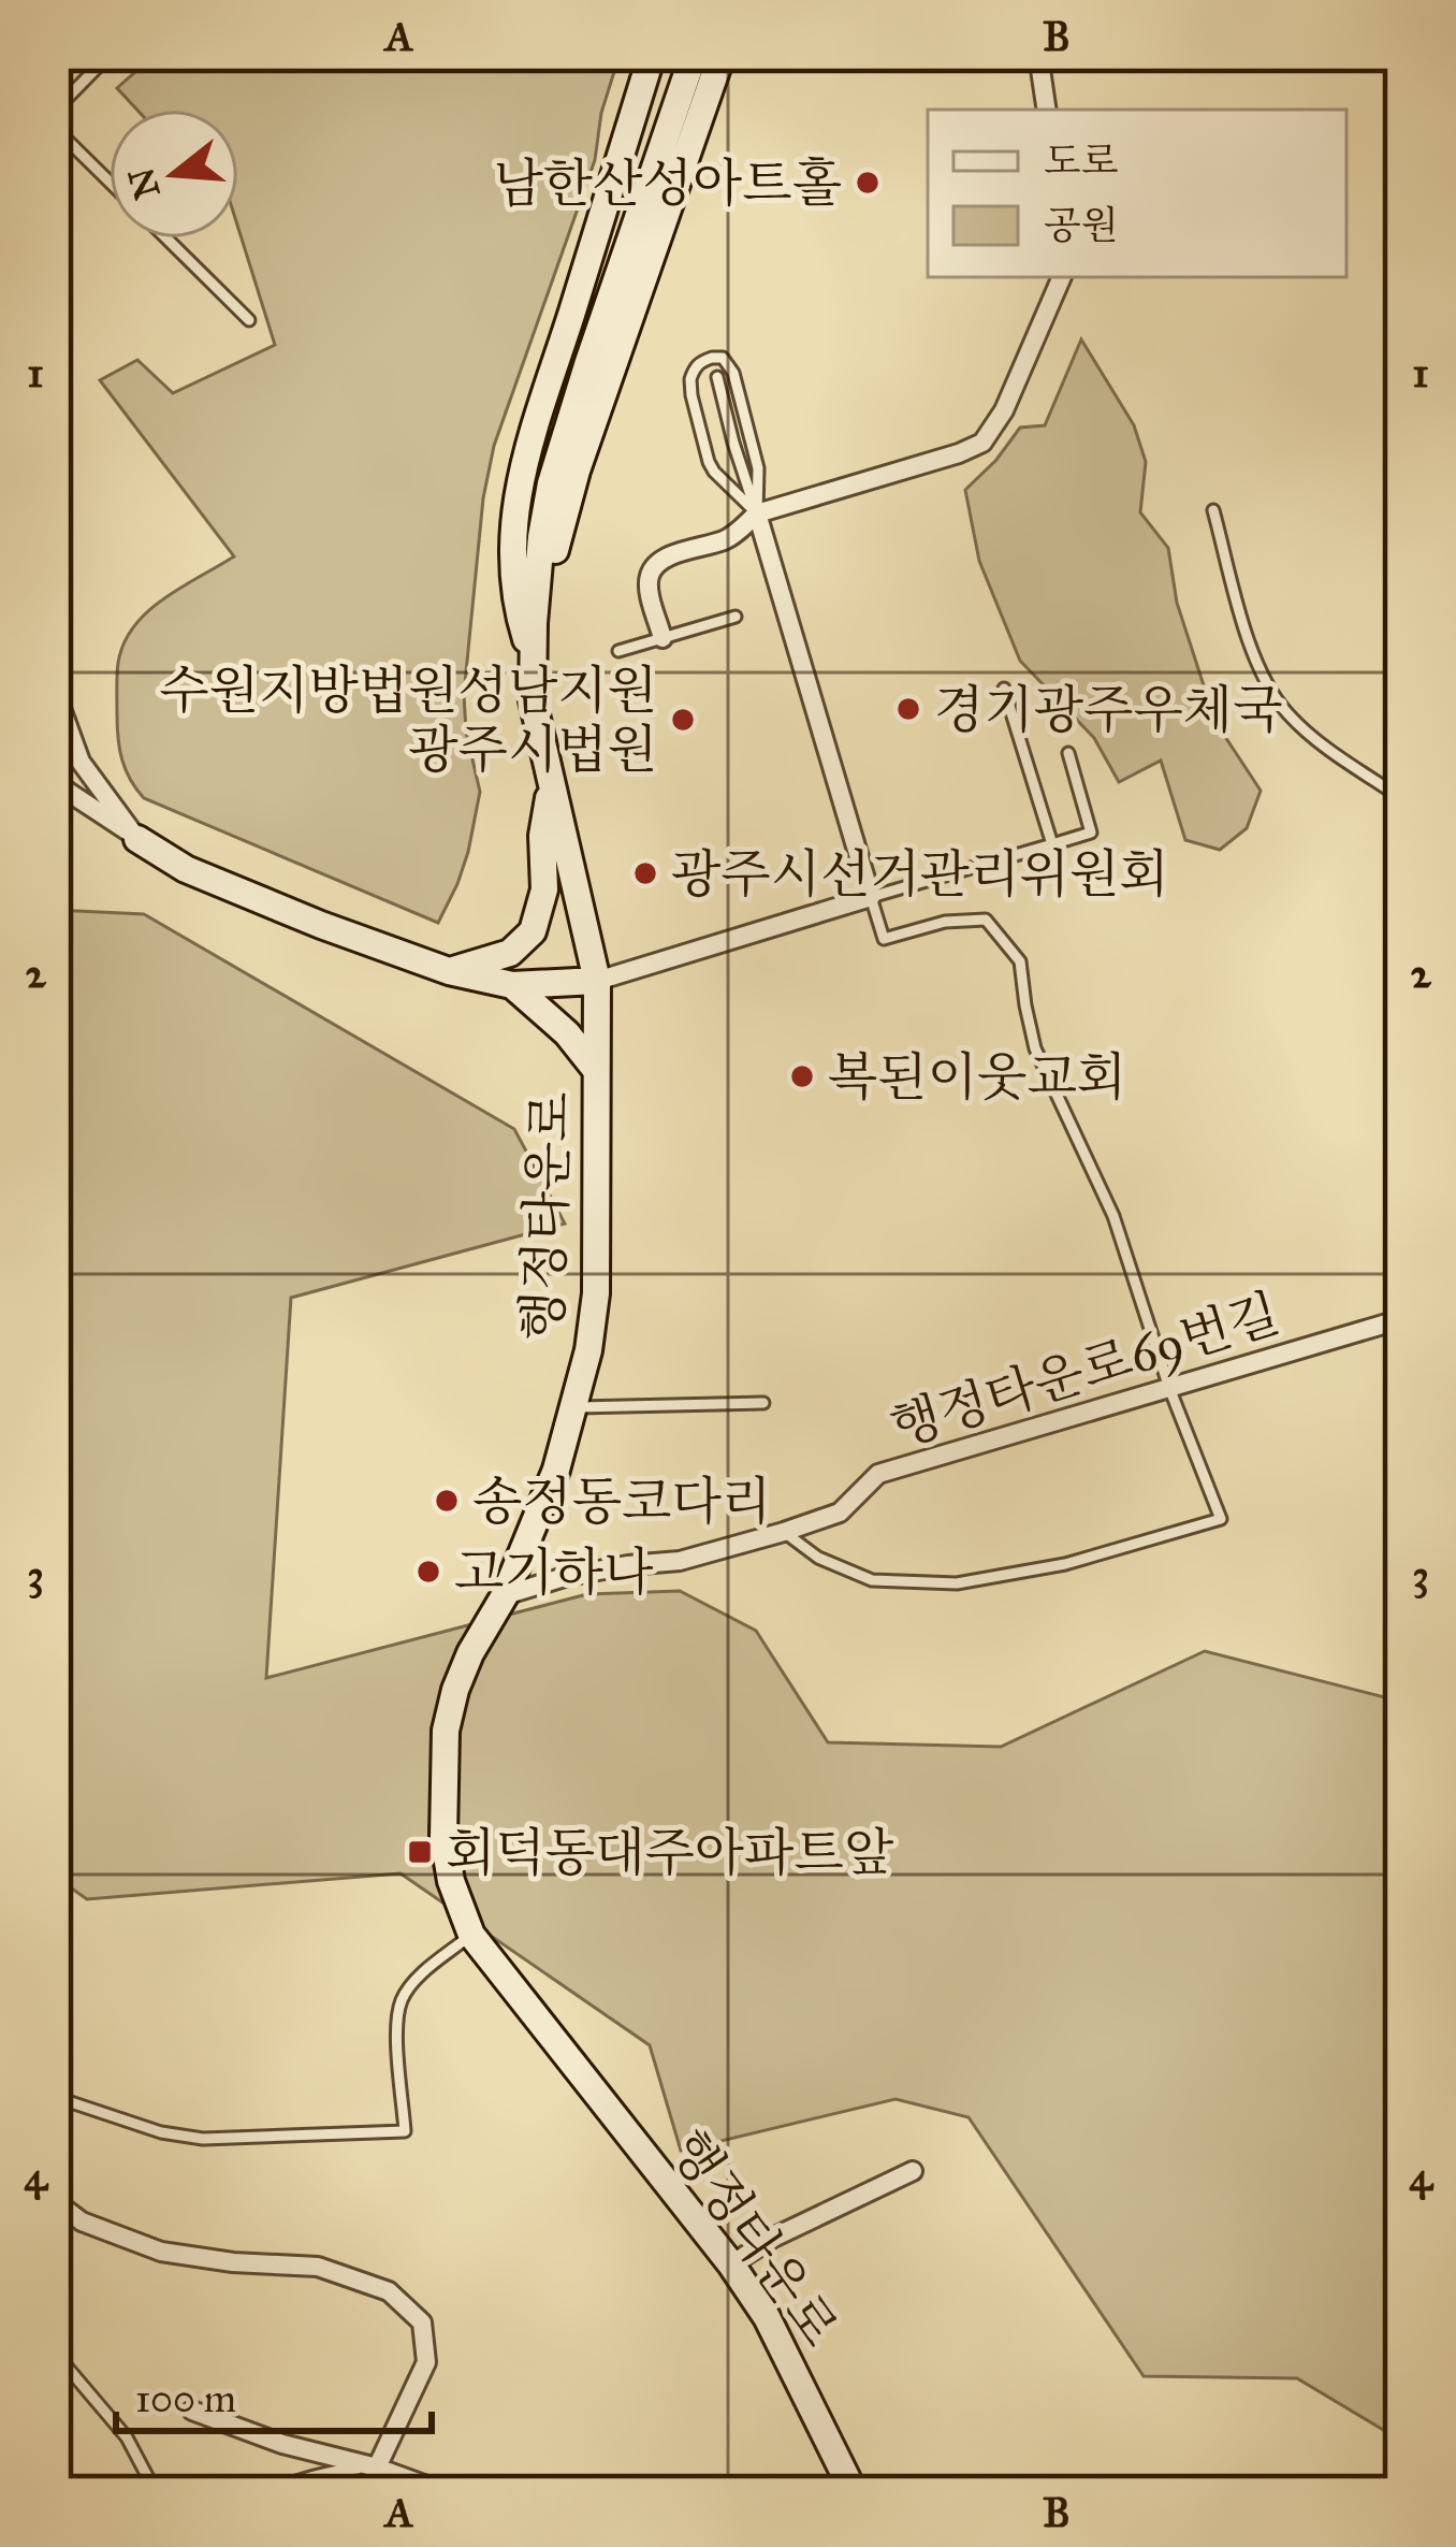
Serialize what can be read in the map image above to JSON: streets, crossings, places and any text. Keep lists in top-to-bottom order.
{
  "streets": {
    "street": ["행정타운로", "행정타운로69번길"]
  },
  "crossings": [
    ["행정타운로", "행정타운로69번길"]
  ],
  "places": {
    "other": [
      "남한산성아트홀",
      "경기광주우체국",
      "수원지방법원성남지원 광주시법원",
      "광주시선거관리위원회",
      "복된이웃교회",
      "송정동코다리",
      "고기하나"
    ],
    "transit": ["회덕동대주아파트앞"]
  },
  "legend": ["도로", "공원"],
  "scale_bar": "100 m",
  "north": "left",
  "grid": {
    "columns": ["A", "B"],
    "rows": [
      "1",
      "2",
      "3",
      "4"
    ]
  }
}
